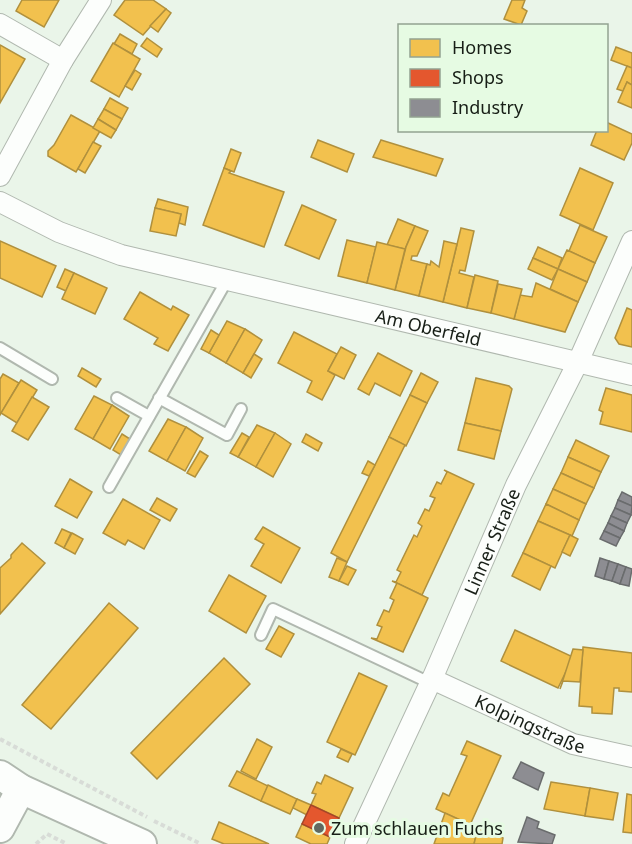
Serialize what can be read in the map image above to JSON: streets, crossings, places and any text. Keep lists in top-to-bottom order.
{
  "streets": {
    "street": ["Am Oberfeld", "Linner Straße", "Kolpingstraße"]
  },
  "crossings": [
    ["Am Oberfeld", "Linner Straße"],
    ["Linner Straße", "Kolpingstraße"]
  ],
  "places": ["Zum schlauen Fuchs"],
  "legend": ["Homes", "Shops", "Industry"]
}
